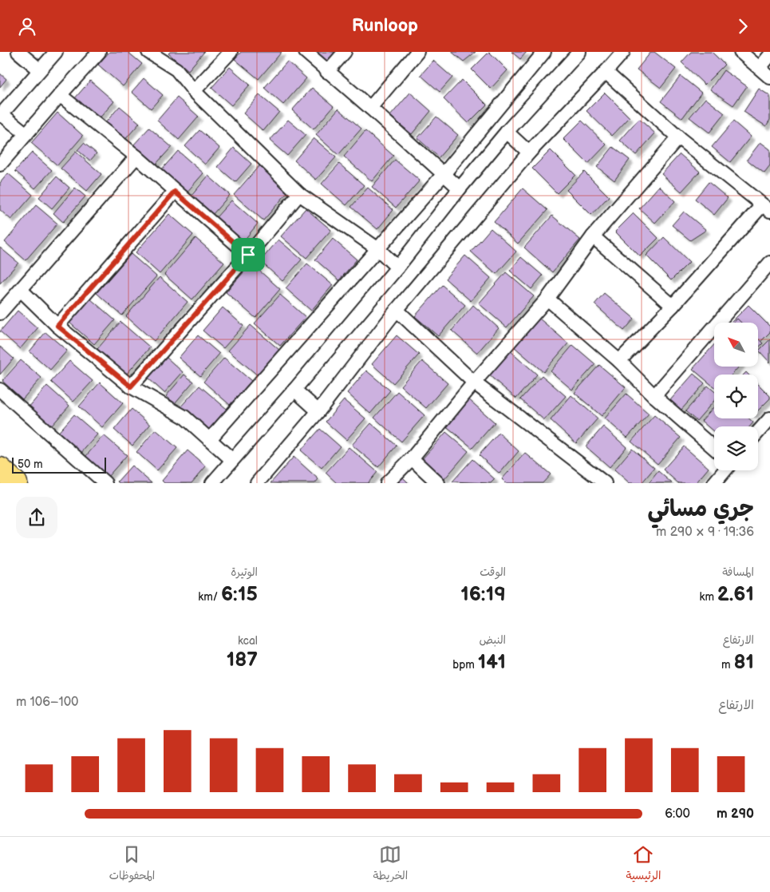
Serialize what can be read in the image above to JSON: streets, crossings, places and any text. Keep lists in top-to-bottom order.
{
  "scale_bar": "50 m",
  "north": "top left",
  "page": {
    "header": "Runloop",
    "scale": "50 m",
    "heading": ["جري مسائي", "19:36 · 9 × 290 m"],
    "stats": [
      ["المسافة", "2.61 km"],
      ["الوقت", "16:19"],
      ["الوتيرة", "6:15 /km"],
      ["الارتفاع", "81 m"],
      ["النبض", "141 bpm"],
      ["kcal", "187"]
    ],
    "chart": ["الارتفاع", "100–106 m"],
    "list": [
      {
        "name": "290 m",
        "note": "6:00"
      }
    ],
    "tabs": ["الرئيسية", "الخريطة", "المحفوظات"]
  }
}
